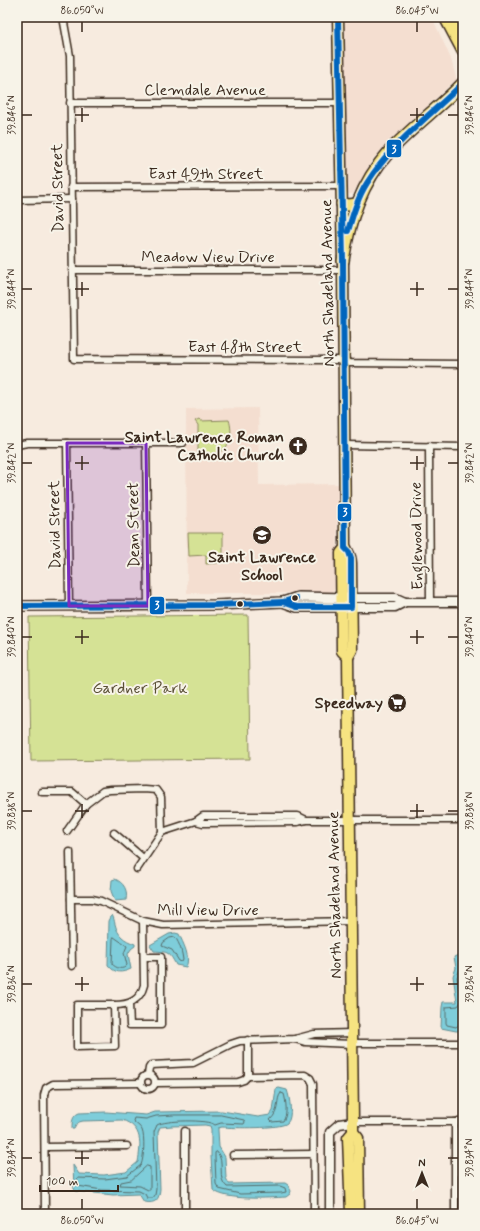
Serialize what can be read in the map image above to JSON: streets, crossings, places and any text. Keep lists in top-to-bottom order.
{
  "streets": {
    "main road": ["North Shadeland Avenue"],
    "street": [
      "Clemdale Avenue",
      "East 49th Street",
      "David Street",
      "Meadow View Drive",
      "East 48th Street",
      "Dean Street",
      "Englewood Drive",
      "Mill View Drive"
    ]
  },
  "crossings": [
    ["Clemdale Avenue", "David Street"],
    ["Clemdale Avenue", "North Shadeland Avenue"],
    ["East 49th Street", "David Street"],
    ["East 49th Street", "North Shadeland Avenue"],
    ["David Street", "Meadow View Drive"],
    ["David Street", "East 48th Street"],
    ["Meadow View Drive", "North Shadeland Avenue"],
    ["North Shadeland Avenue", "East 48th Street"],
    ["North Shadeland Avenue", "Mill View Drive"]
  ],
  "parks": ["Gardner Park"],
  "places": {
    "church": ["Saint Lawrence Roman Catholic Church"],
    "school or university": ["Saint Lawrence School"],
    "supermarket": ["Speedway"]
  },
  "lines": ["transit line 3"],
  "scale_bar": "100 m",
  "north": "top",
  "coordinates": [
    "86.050°W",
    "86.045°W",
    "39.846°N",
    "39.844°N",
    "39.842°N",
    "39.840°N",
    "39.838°N",
    "39.836°N",
    "39.834°N"
  ]
}
